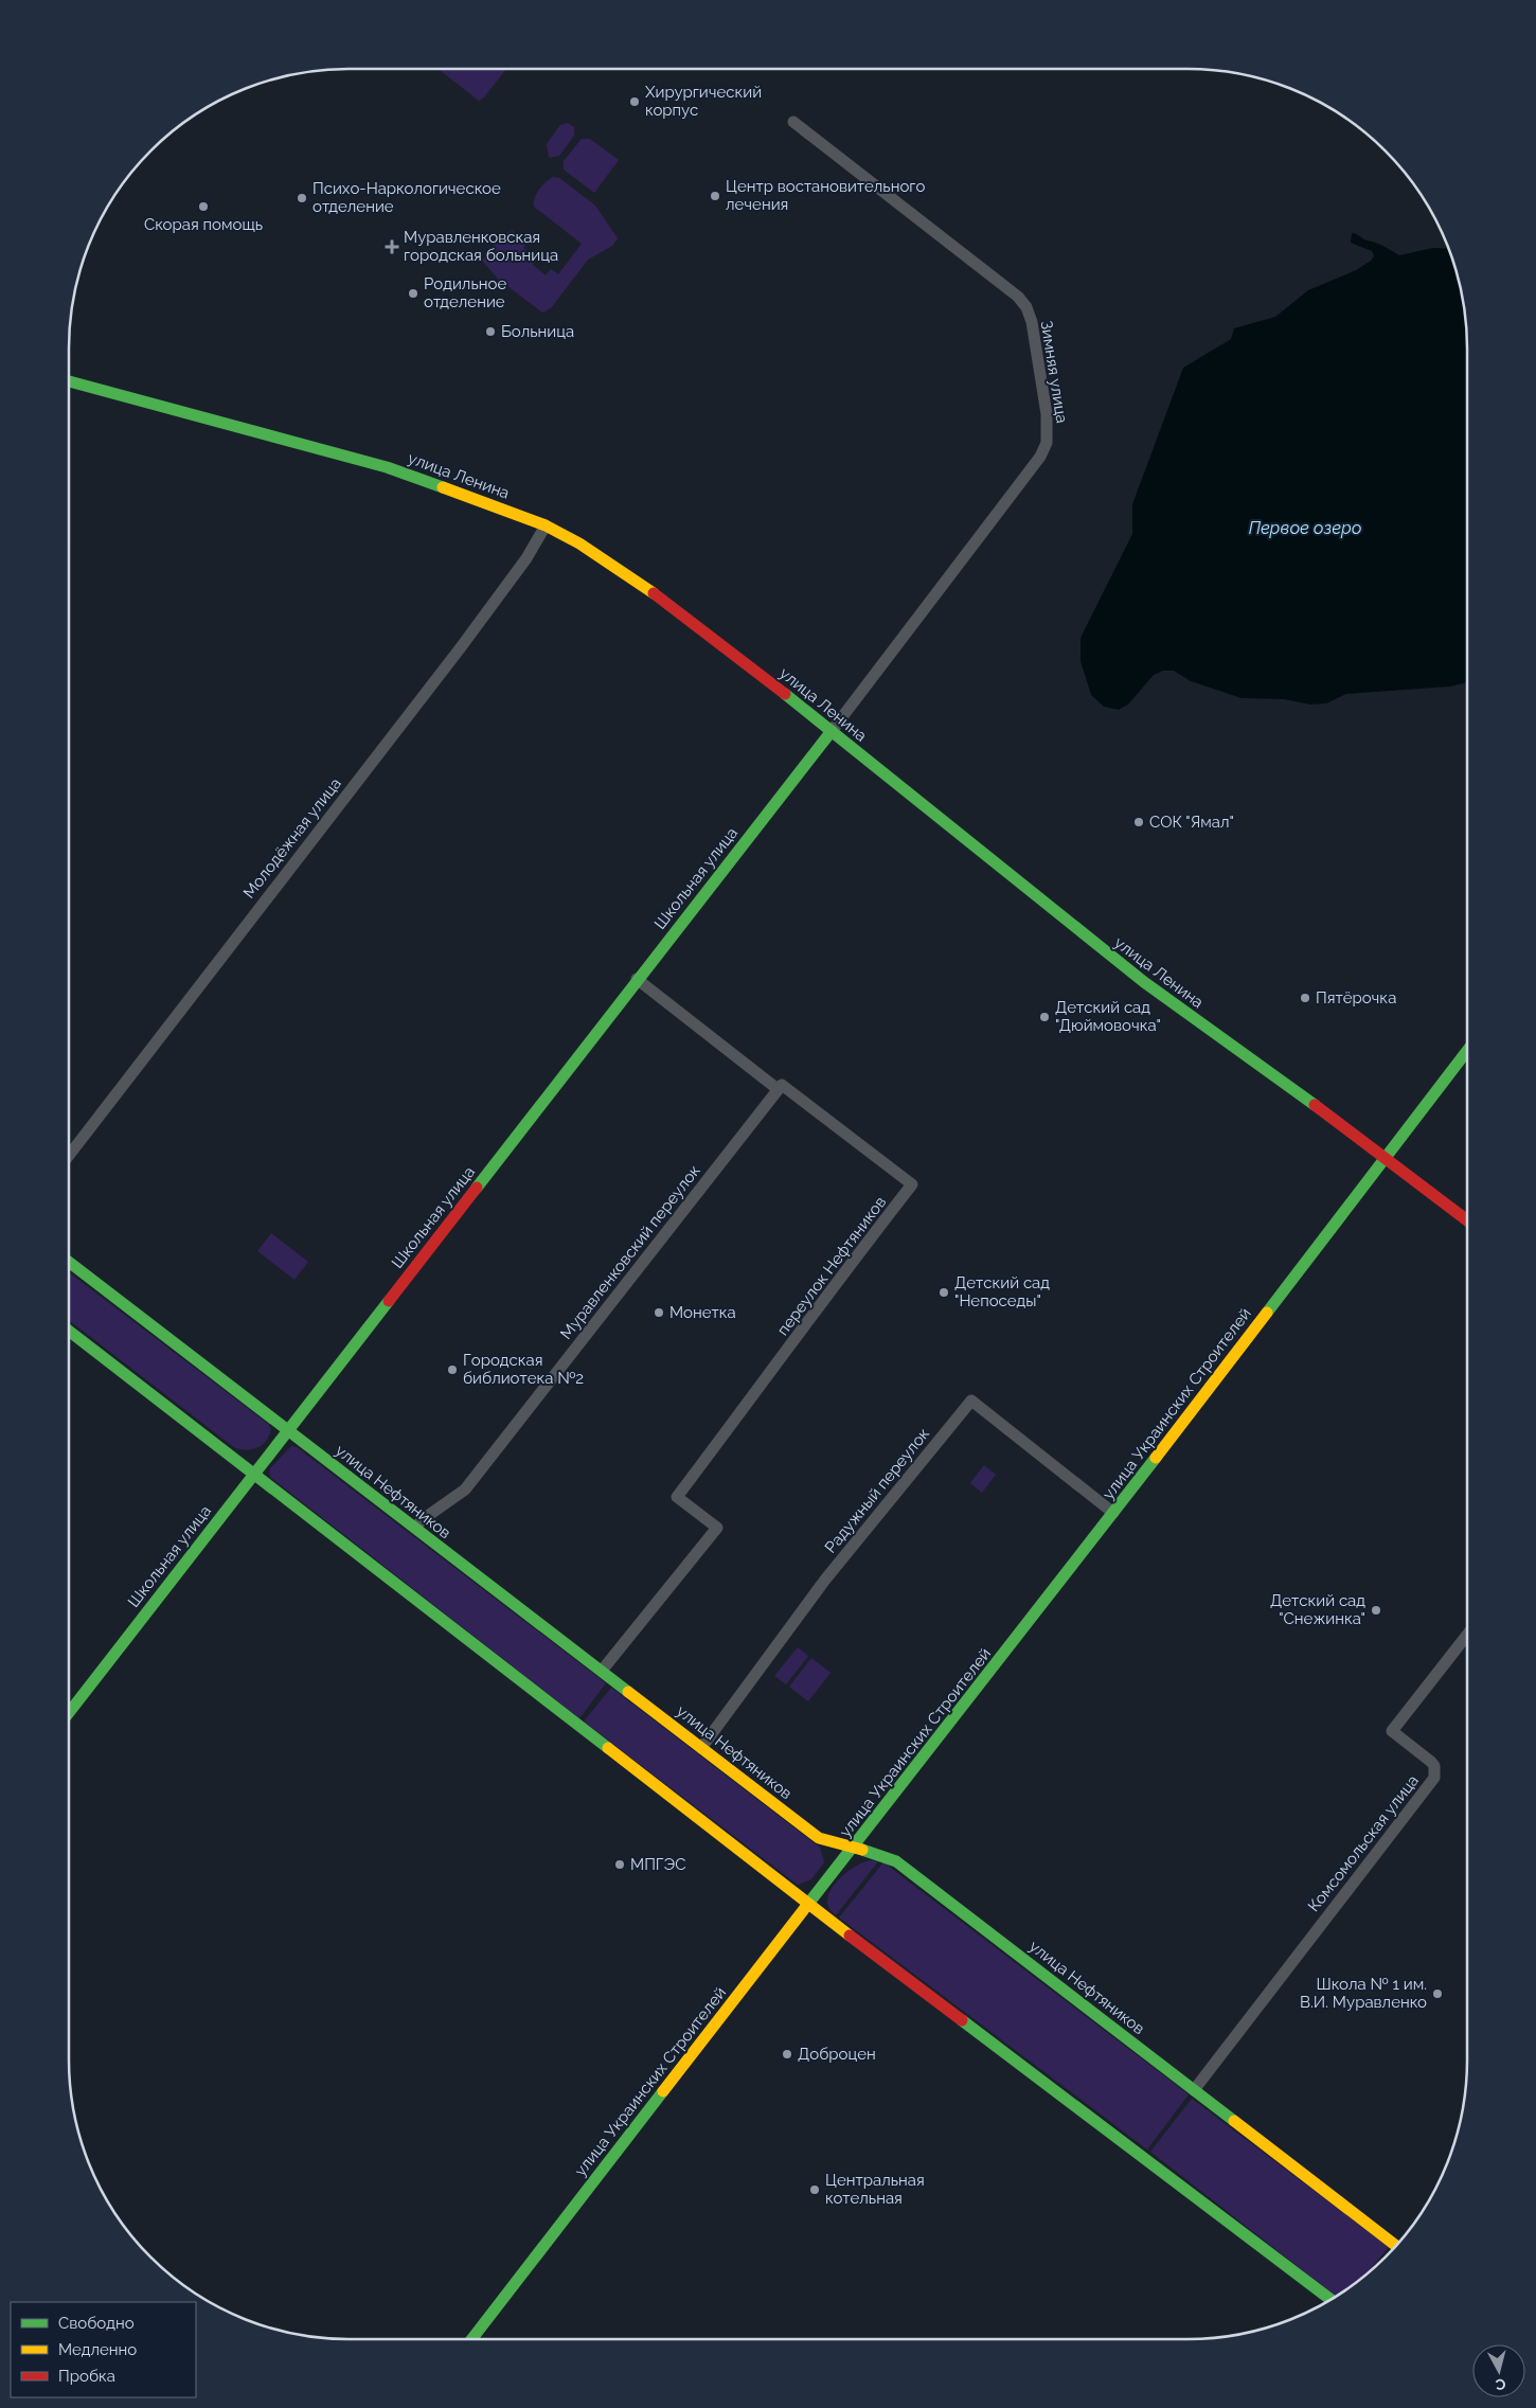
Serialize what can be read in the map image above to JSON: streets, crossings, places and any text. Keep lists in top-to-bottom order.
{
  "streets": {
    "main road": [
      "улица Ленина",
      "Школьная улица",
      "улица Украинских Строителей",
      "улица Нефтяников"
    ],
    "street": [
      "Зимняя улица",
      "Молодёжная улица",
      "Муравленковский переулок",
      "переулок Нефтяников",
      "Радужный переулок",
      "Комсомольская улица"
    ]
  },
  "crossings": [
    ["Зимняя улица", "улица Ленина"],
    ["Зимняя улица", "Школьная улица"],
    ["улица Ленина", "Молодёжная улица"],
    ["улица Ленина", "Школьная улица"],
    ["улица Ленина", "улица Украинских Строителей"],
    ["Школьная улица", "переулок Нефтяников"],
    ["Школьная улица", "улица Нефтяников"],
    ["Муравленковский переулок", "переулок Нефтяников"],
    ["Муравленковский переулок", "улица Нефтяников"],
    ["переулок Нефтяников", "улица Нефтяников"],
    ["улица Украинских Строителей", "Радужный переулок"],
    ["улица Украинских Строителей", "улица Нефтяников"],
    ["Радужный переулок", "улица Нефтяников"],
    ["улица Нефтяников", "Комсомольская улица"]
  ],
  "water": ["Первое озеро"],
  "places": {
    "other": [
      "Хирургический корпус",
      "Центр востановительного лечения",
      "Психо-Наркологическое отделение",
      "Скорая помощь",
      "Родильное отделение",
      "Больница",
      "СОК \"Ямал\"",
      "Пятёрочка",
      "Детский сад \"Дюймовочка\"",
      "Детский сад \"Непоседы\"",
      "Монетка",
      "Городская библиотека №2",
      "Детский сад \"Снежинка\"",
      "МПГЭС",
      "Школа № 1 им. В.И. Муравленко",
      "Доброцен",
      "Центральная котельная"
    ],
    "health": ["Муравленковская городская больница"]
  },
  "legend": ["Свободно", "Медленно", "Пробка"],
  "north": "bottom"
}
